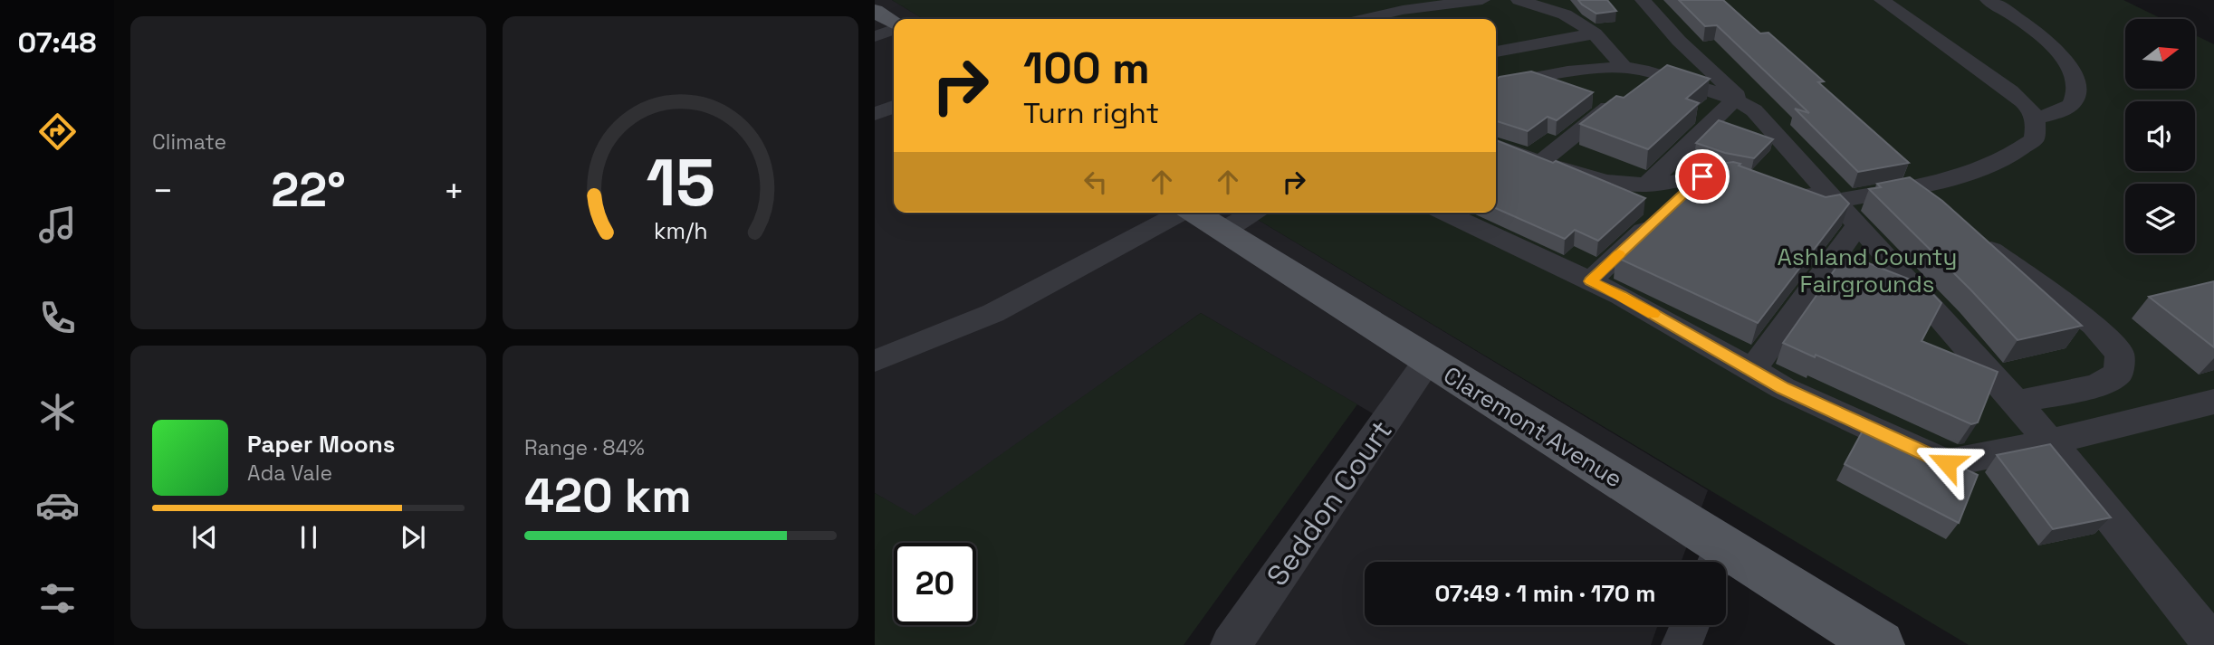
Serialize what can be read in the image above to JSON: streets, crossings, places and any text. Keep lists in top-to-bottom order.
{
  "streets": {
    "main road": ["Claremont Avenue"],
    "street": ["Seddon Court"]
  },
  "crossings": [
    ["Claremont Avenue", "Seddon Court"]
  ],
  "parks": ["Ashland County Fairgrounds"],
  "north": "right",
  "page": {
    "tabs": "07:48",
    "tile": [
      "Climate",
      ["Range · 84%", "420 km"]
    ],
    "turn": ["100 m", "Turn right"],
    "heat": ["−", "22°", "+"],
    "song": ["Paper Moons", "Ada Vale"],
    "limit": "20",
    "trip": "07:49 · 1 min · 170 m",
    "gauge": ["15", "km/h"]
  }
}
